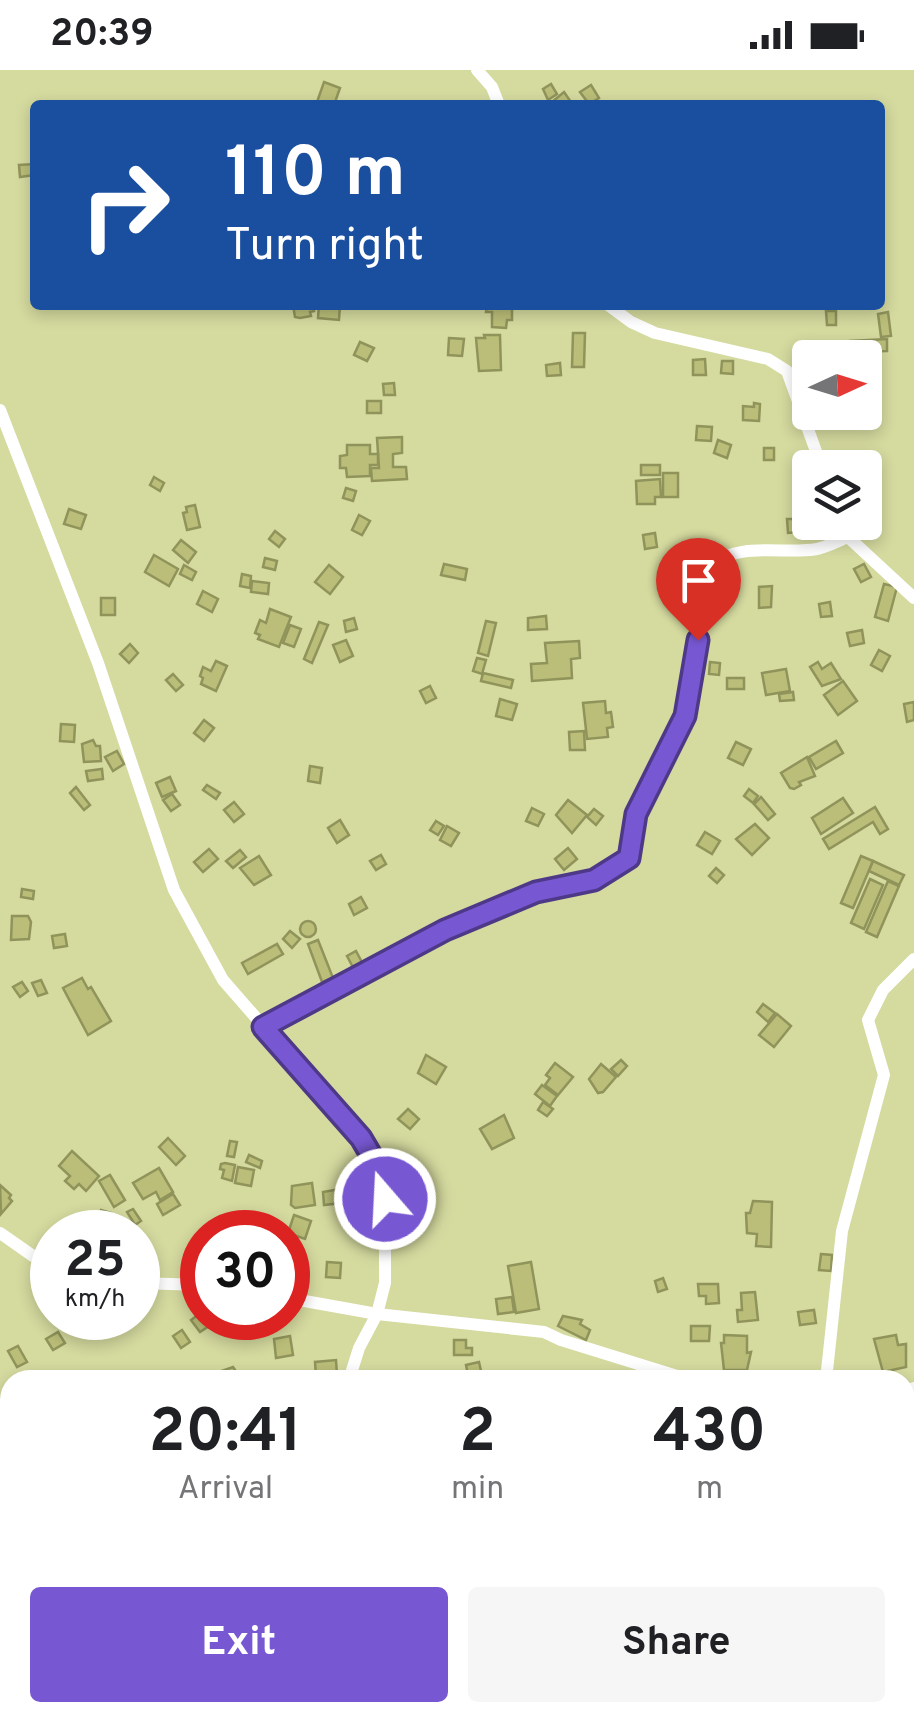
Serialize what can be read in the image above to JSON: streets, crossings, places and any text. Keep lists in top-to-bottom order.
{
  "north": "right",
  "page": {
    "status": "20:39",
    "turn": ["110 m", "Turn right"],
    "speed": "25 km/h",
    "limit": "30",
    "eta": [
      "20:41",
      "Arrival",
      "2",
      "min",
      "430",
      "m"
    ],
    "buttons": ["Exit", "Share"]
  }
}
